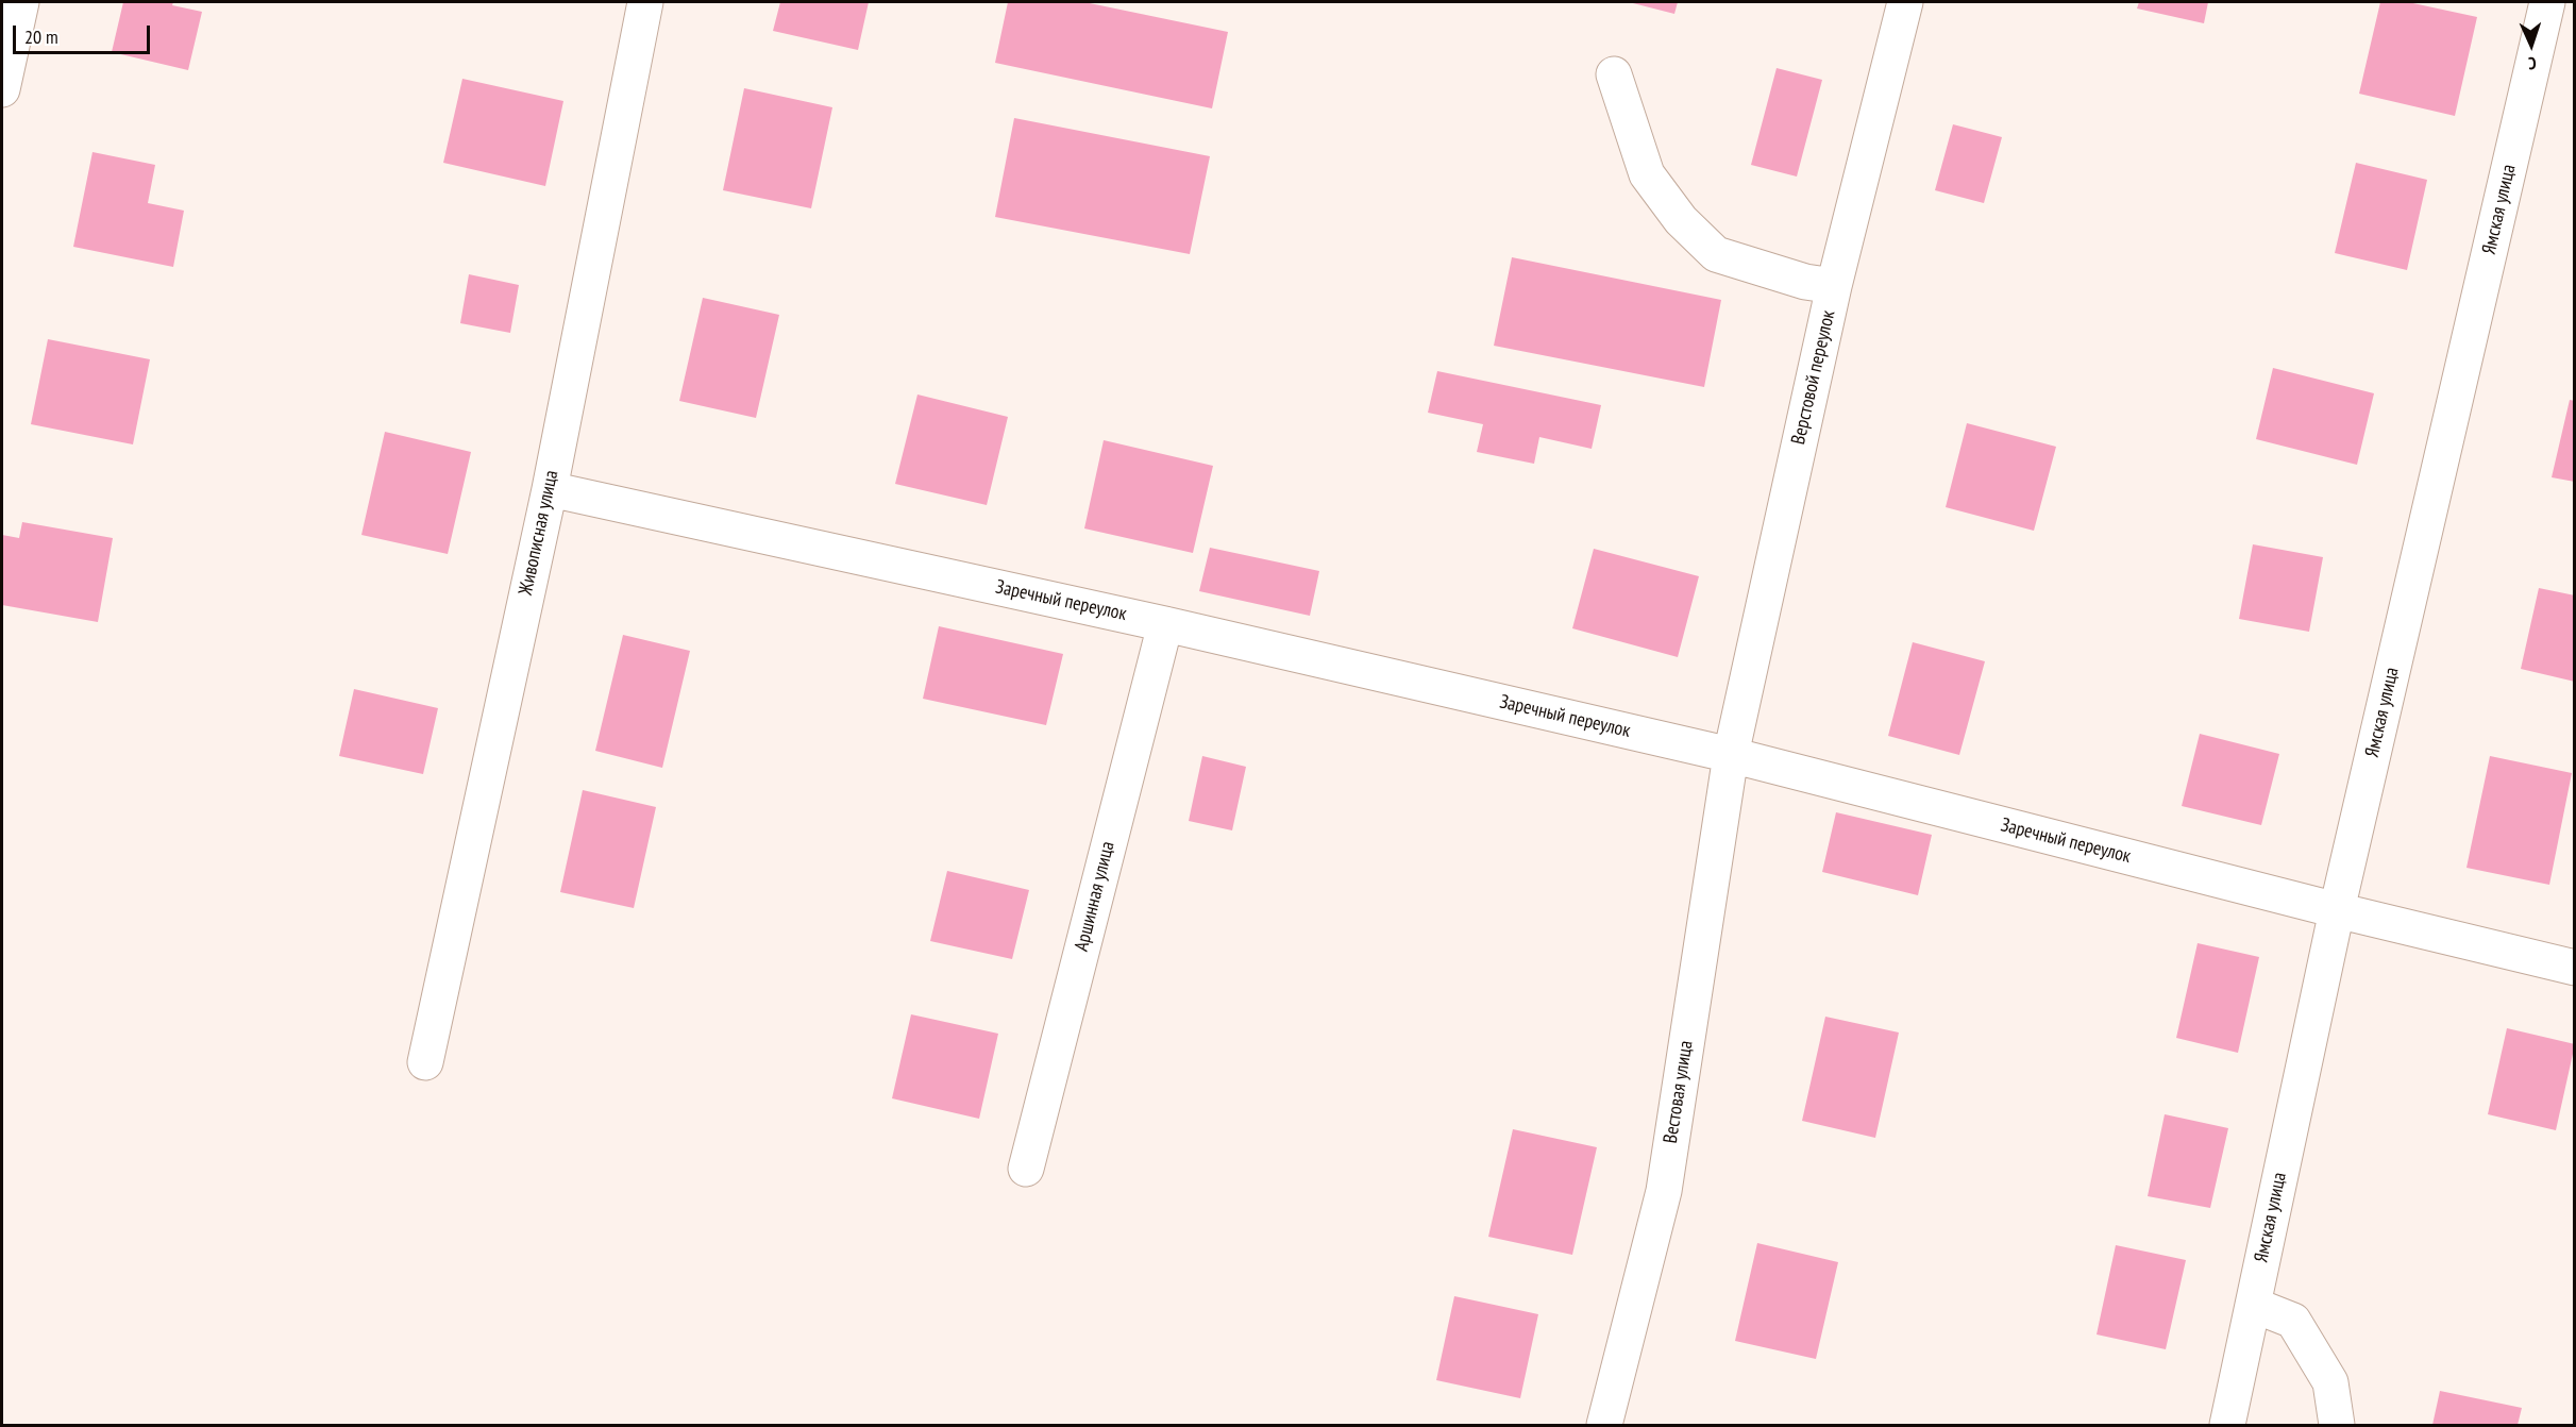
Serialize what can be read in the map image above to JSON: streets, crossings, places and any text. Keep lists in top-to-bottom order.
{
  "streets": {
    "street": [
      "Ямская улица",
      "Верстовой переулок",
      "Живописная улица",
      "Заречный переулок",
      "Аршинная улица",
      "Вестовая улица"
    ]
  },
  "crossings": [
    ["Ямская улица", "Заречный переулок"],
    ["Верстовой переулок", "Заречный переулок"],
    ["Верстовой переулок", "Вестовая улица"],
    ["Живописная улица", "Заречный переулок"],
    ["Заречный переулок", "Аршинная улица"],
    ["Заречный переулок", "Вестовая улица"]
  ],
  "scale_bar": "20 m",
  "north": "bottom"
}
